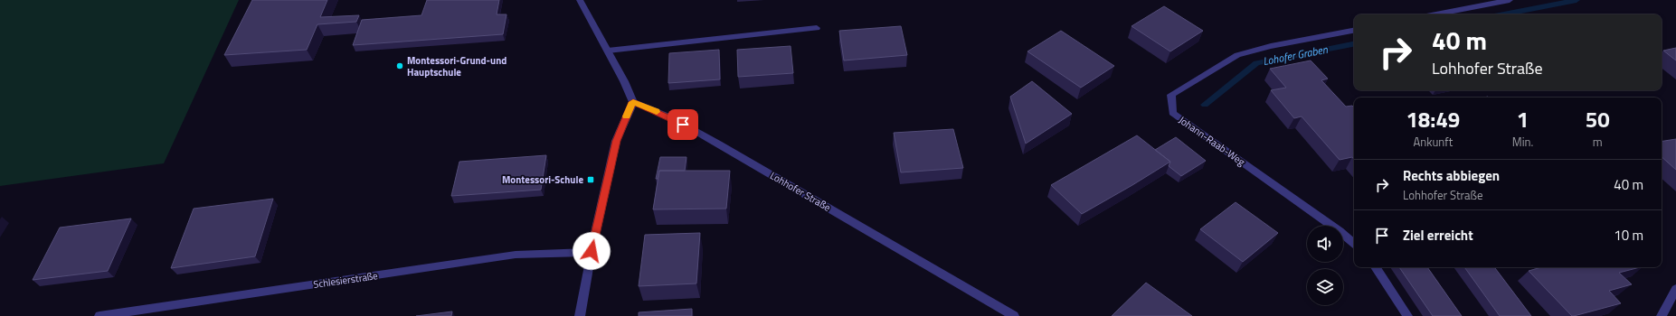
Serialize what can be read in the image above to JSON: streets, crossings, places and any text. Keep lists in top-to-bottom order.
{
  "streets": {
    "street": ["Johann-Raab-Weg", "Lohhofer Straße", "Schlesierstraße"]
  },
  "water": ["Lohofer Graben"],
  "places": {
    "other": ["Montessori-Grund-und Hauptschule"],
    "transit": ["Montessori-Schule"]
  },
  "page": {
    "turn": ["40 m", "Lohhofer Straße"],
    "eta": [
      "18:49",
      "Ankunft",
      "1",
      "Min.",
      "50",
      "m"
    ],
    "list": [
      {
        "name": "Rechts abbiegen",
        "note": "Lohhofer Straße",
        "value": "40 m"
      },
      {
        "name": "Ziel erreicht",
        "value": "10 m"
      }
    ]
  }
}
